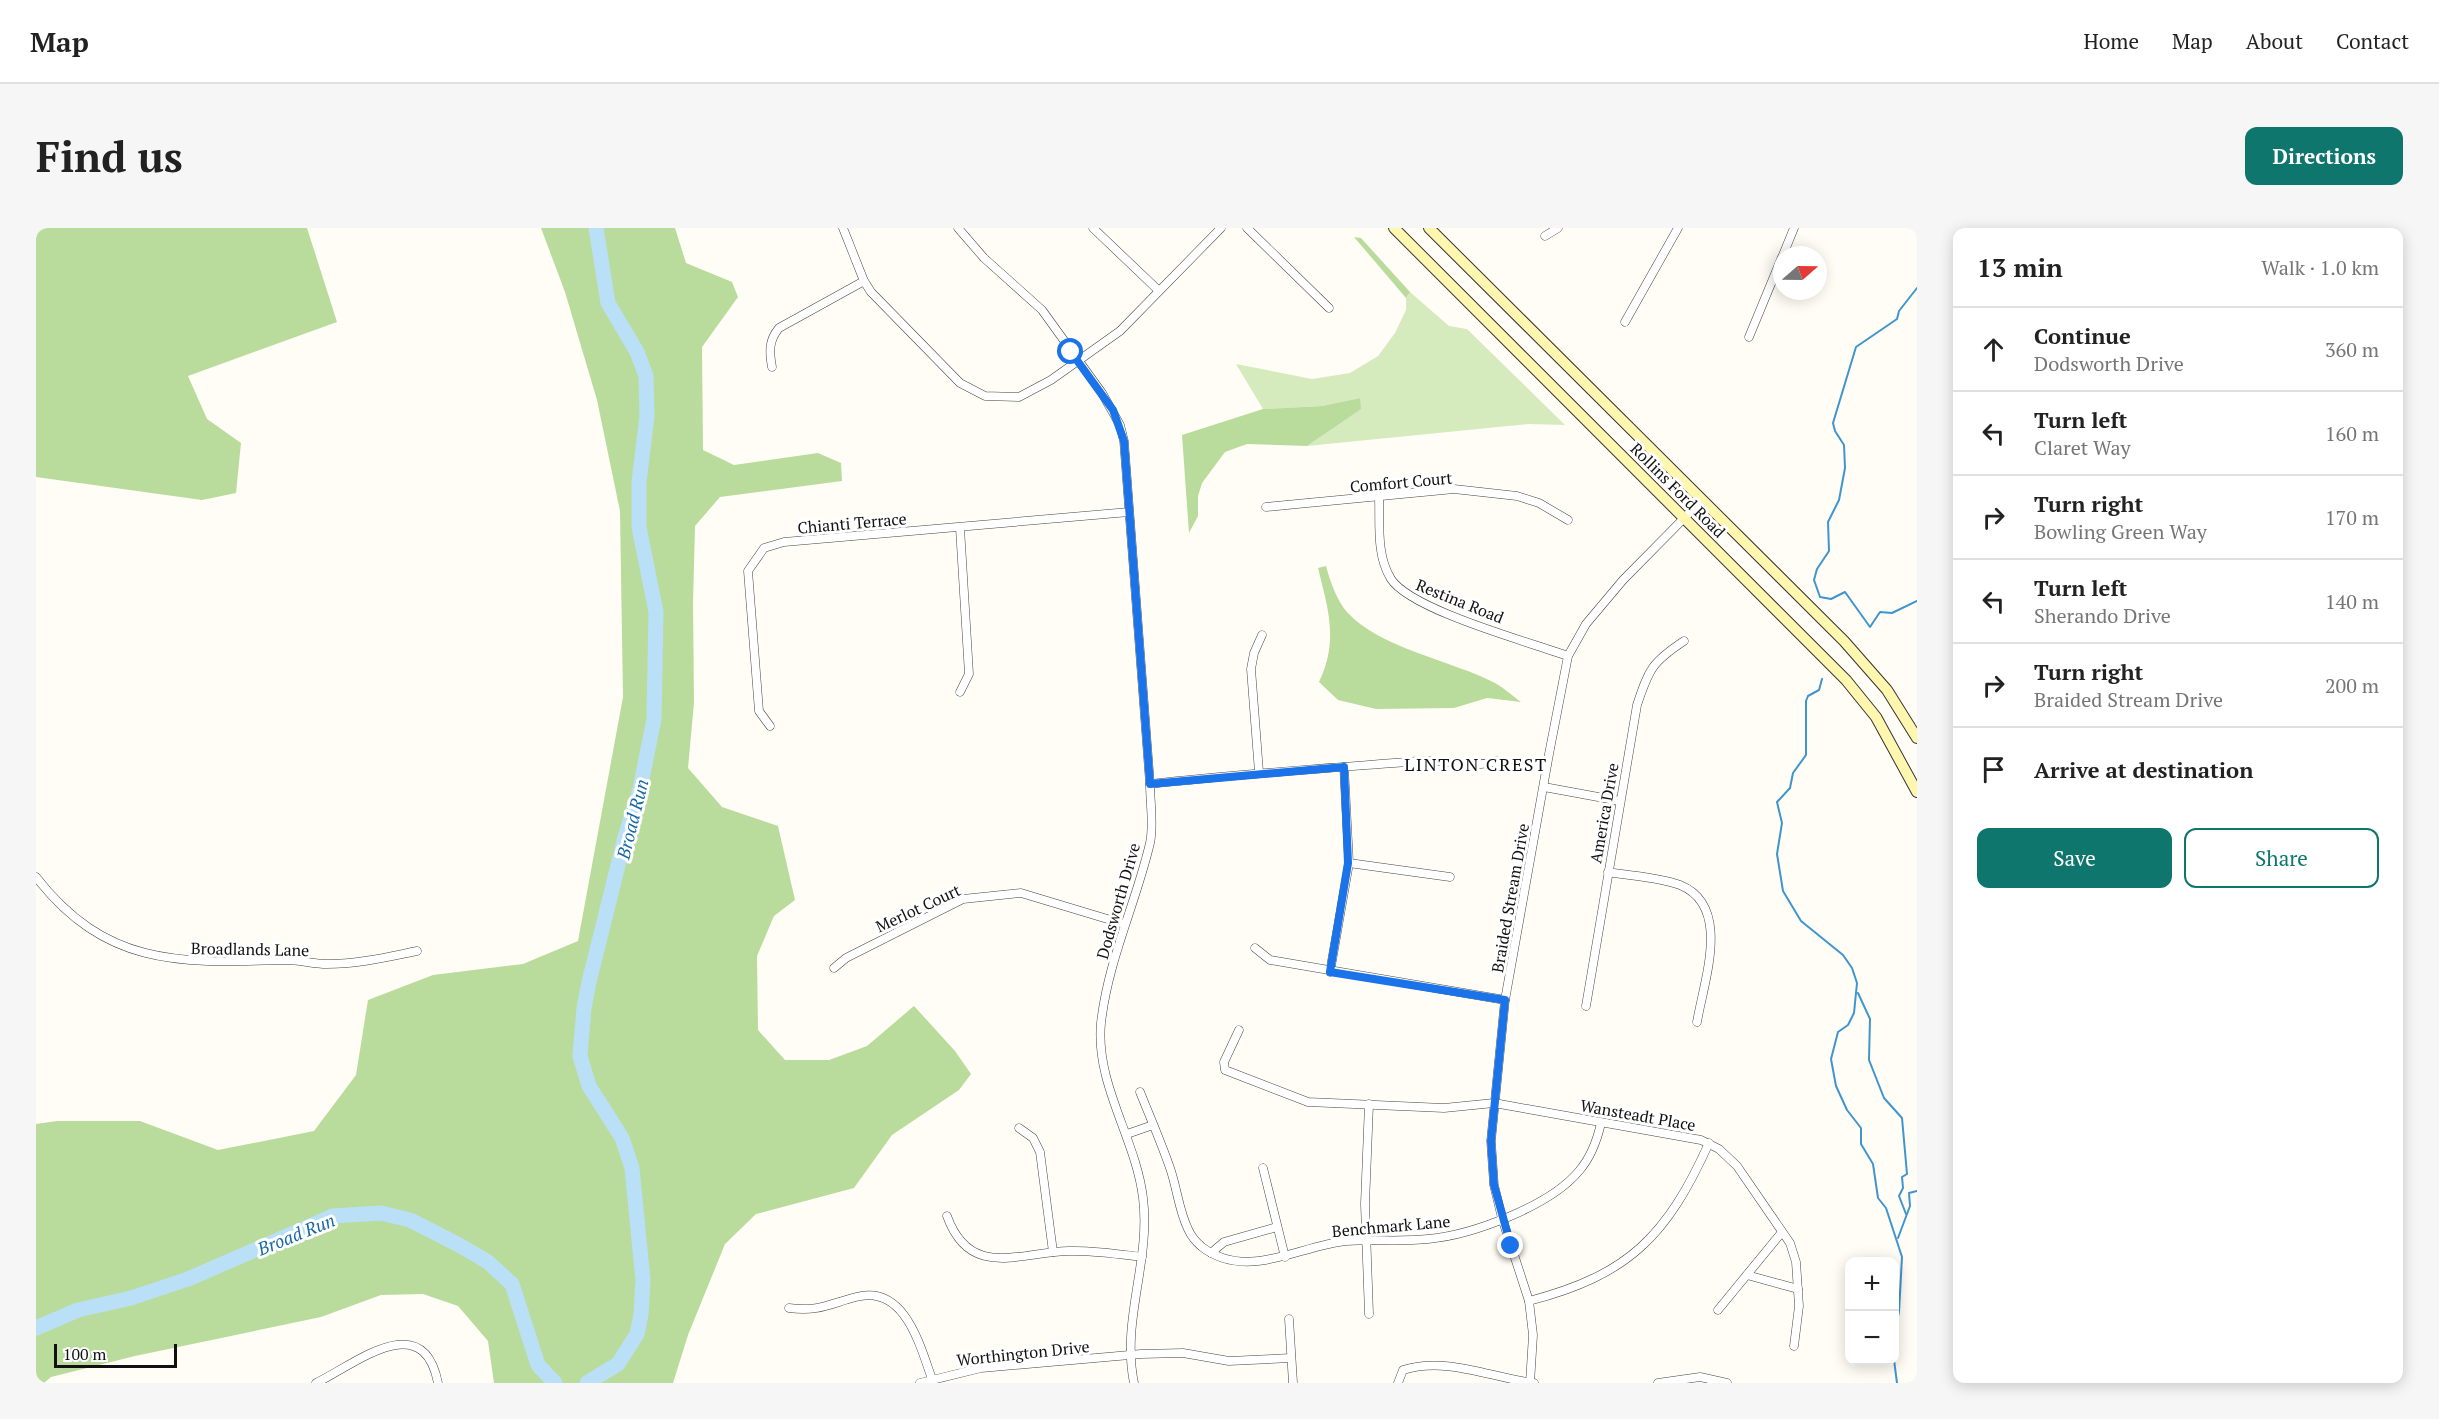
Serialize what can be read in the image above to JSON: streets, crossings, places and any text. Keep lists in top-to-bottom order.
{
  "streets": {
    "main road": ["Rollins Ford Road"],
    "street": [
      "Comfort Court",
      "Chianti Terrace",
      "Restina Road",
      "America Drive",
      "Braided Stream Drive",
      "Dodsworth Drive",
      "Merlot Court",
      "Broadlands Lane",
      "Wansteadt Place",
      "Benchmark Lane",
      "Worthington Drive"
    ]
  },
  "crossings": [
    ["Comfort Court", "Restina Road"],
    ["Rollins Ford Road", "Braided Stream Drive"],
    ["Chianti Terrace", "Dodsworth Drive"],
    ["Restina Road", "Braided Stream Drive"],
    ["Braided Stream Drive", "Wansteadt Place"],
    ["Braided Stream Drive", "Benchmark Lane"],
    ["Dodsworth Drive", "Merlot Court"],
    ["Dodsworth Drive", "Worthington Drive"],
    ["Wansteadt Place", "Benchmark Lane"]
  ],
  "districts": ["LINTON CREST"],
  "water": ["Broad Run"],
  "scale_bar": "100 m",
  "north": "right",
  "page": {
    "header": "Map",
    "nav": [
      "Home",
      "Map",
      "About",
      "Contact"
    ],
    "buttons": [
      "Directions",
      ["Save", "Share"]
    ],
    "title": "Find us",
    "heading": ["13 min", "Walk · 1.0 km"],
    "list": [
      ["Continue", "Dodsworth Drive", "360 m"],
      ["Turn left", "Claret Way", "160 m"],
      ["Turn right", "Bowling Green Way", "170 m"],
      ["Turn left", "Sherando Drive", "140 m"],
      ["Turn right", "Braided Stream Drive", "200 m"],
      "Arrive at destination"
    ],
    "map_buttons": ["+", "−"],
    "scale": "100 m"
  }
}
